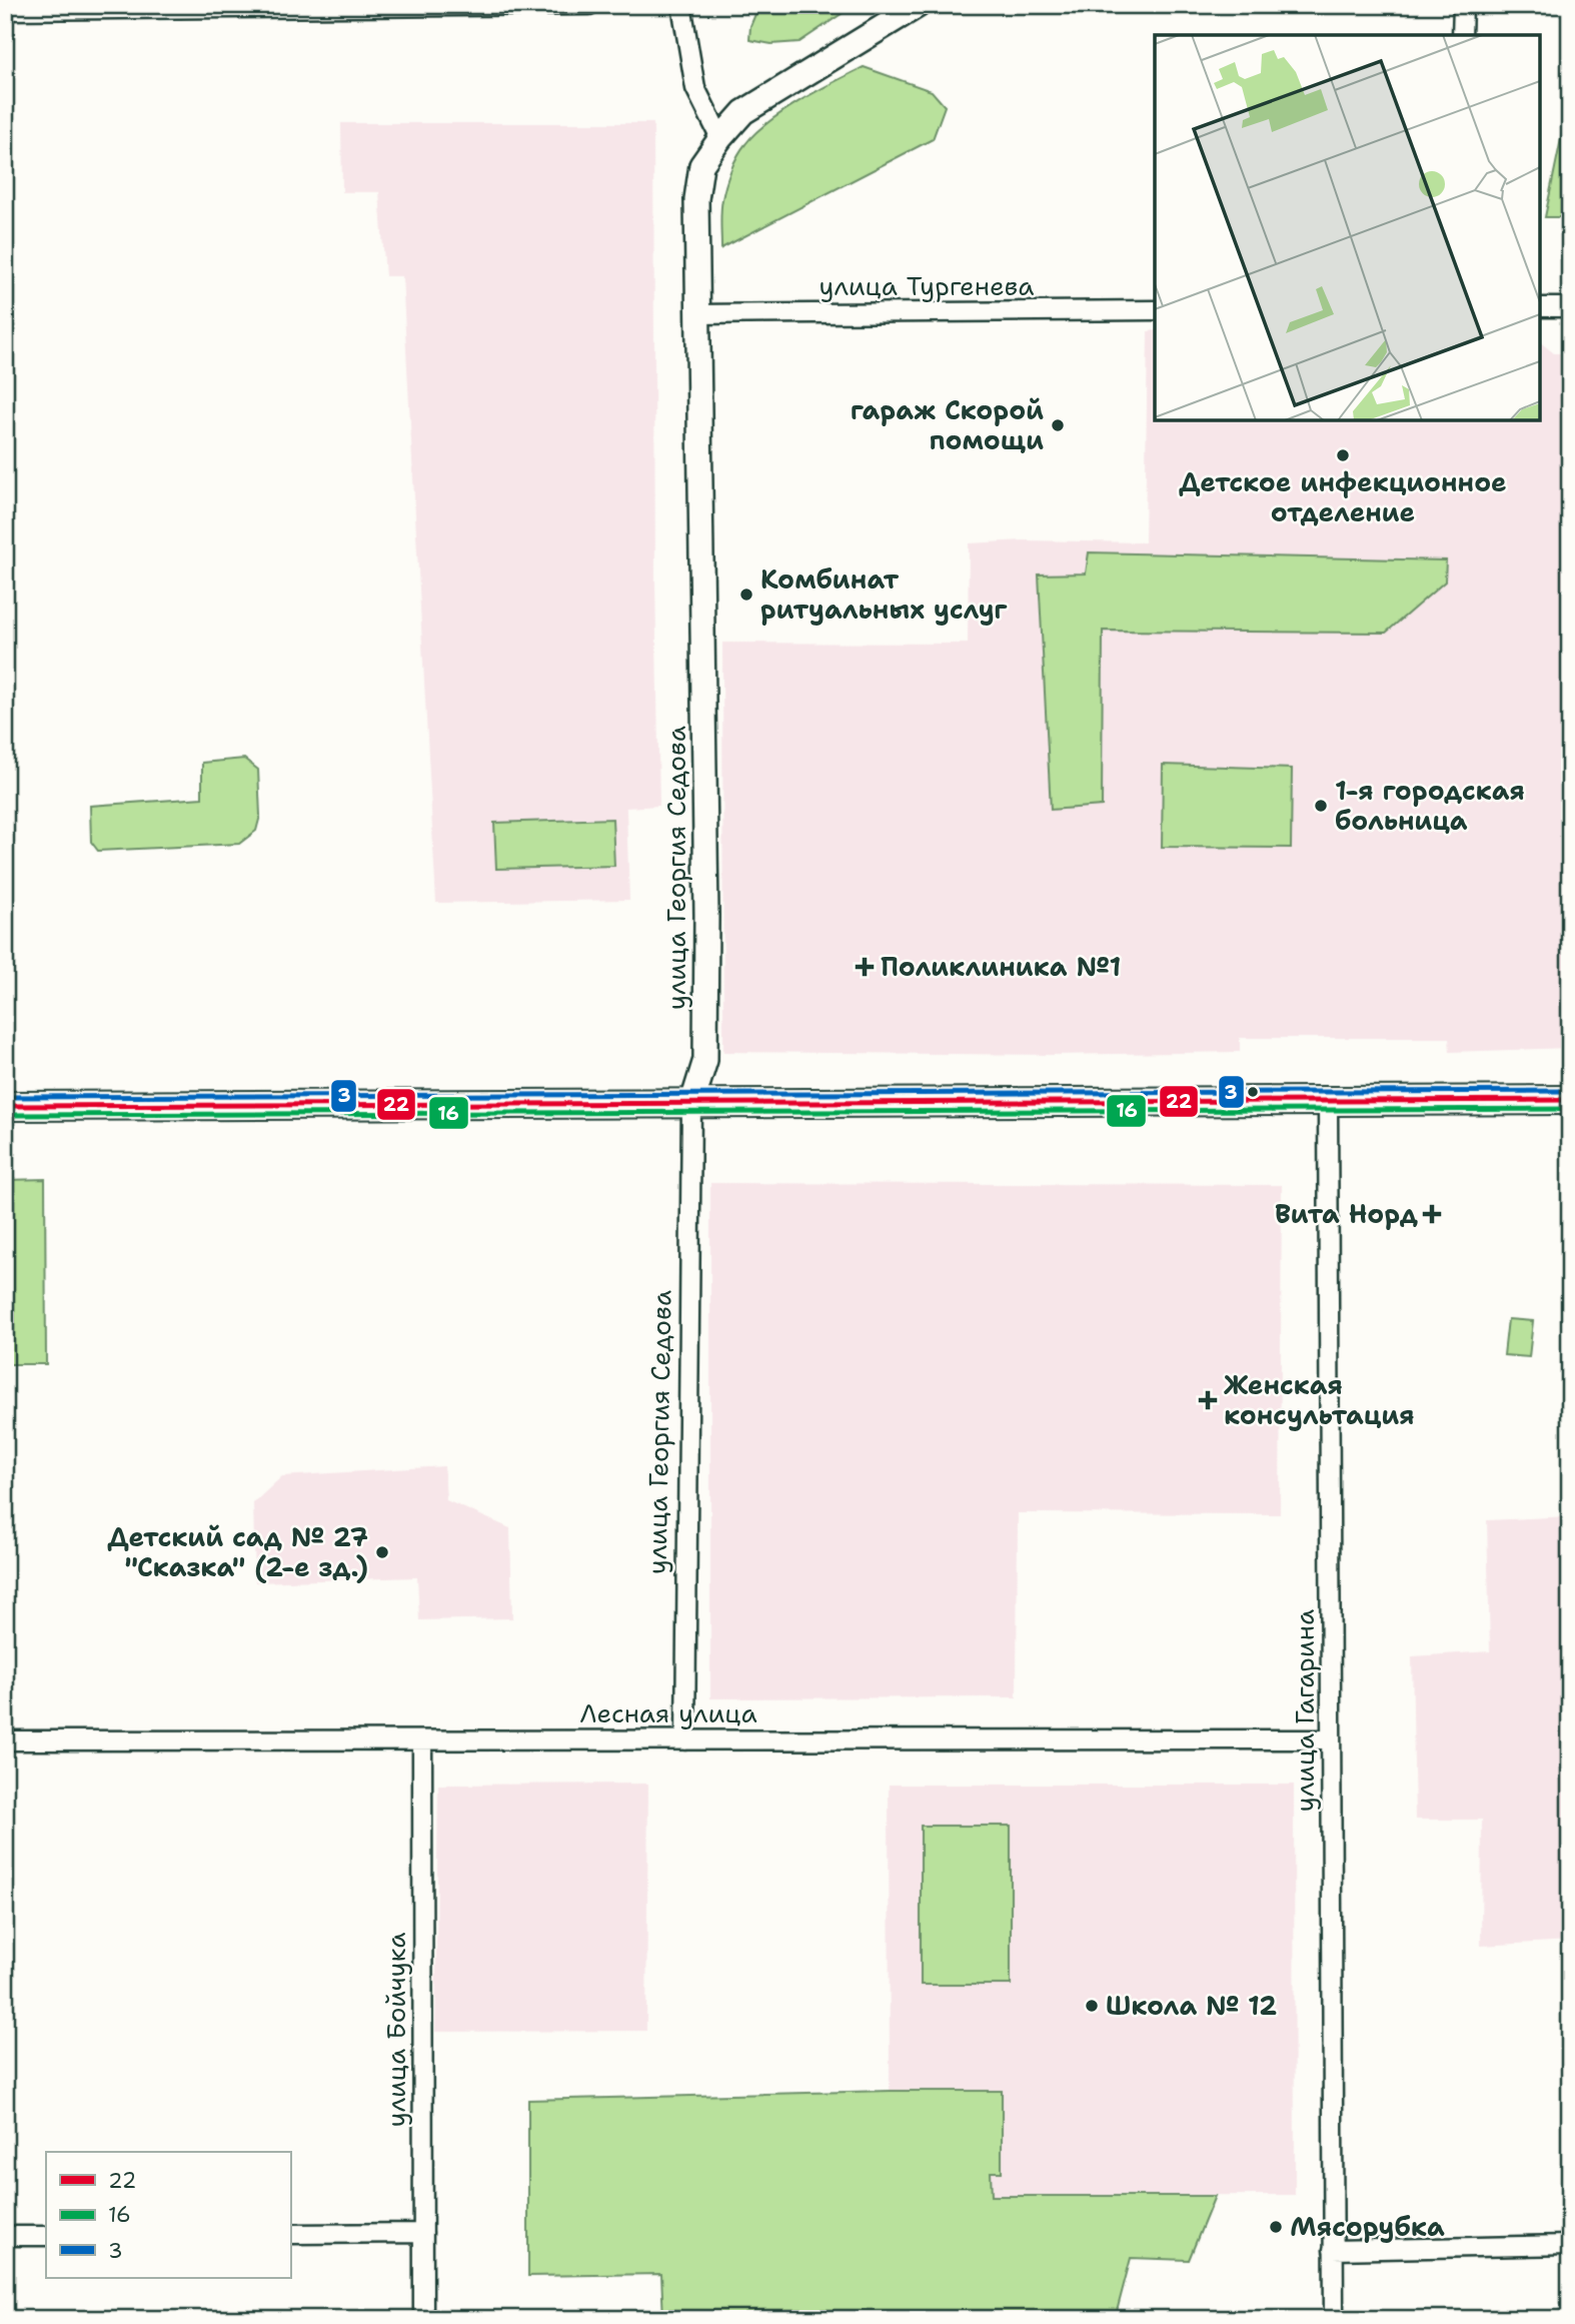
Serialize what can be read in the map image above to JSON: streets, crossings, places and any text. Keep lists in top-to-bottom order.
{
  "streets": {
    "street": [
      "улица Тургенева",
      "улица Георгия Седова",
      "улица Гагарина",
      "Лесная улица",
      "улица Бойчука"
    ]
  },
  "crossings": [
    ["улица Тургенева", "улица Георгия Седова"],
    ["улица Георгия Седова", "Лесная улица"],
    ["улица Гагарина", "Лесная улица"],
    ["Лесная улица", "улица Бойчука"]
  ],
  "places": {
    "other": [
      "гараж Скорой помощи",
      "Детское инфекционное отделение",
      "Комбинат ритуальных услуг",
      "1-я городская больница",
      "Детский сад № 27 \"Сказка\" (2-е зд.)",
      "Школа № 12",
      "Мясорубка"
    ],
    "health": ["Поликлиника №1", "Вита Норд", "Женская консультация"]
  },
  "lines": ["transit line 3", "transit line 22", "transit line 16"],
  "legend": ["22", "16", "3"]
}
